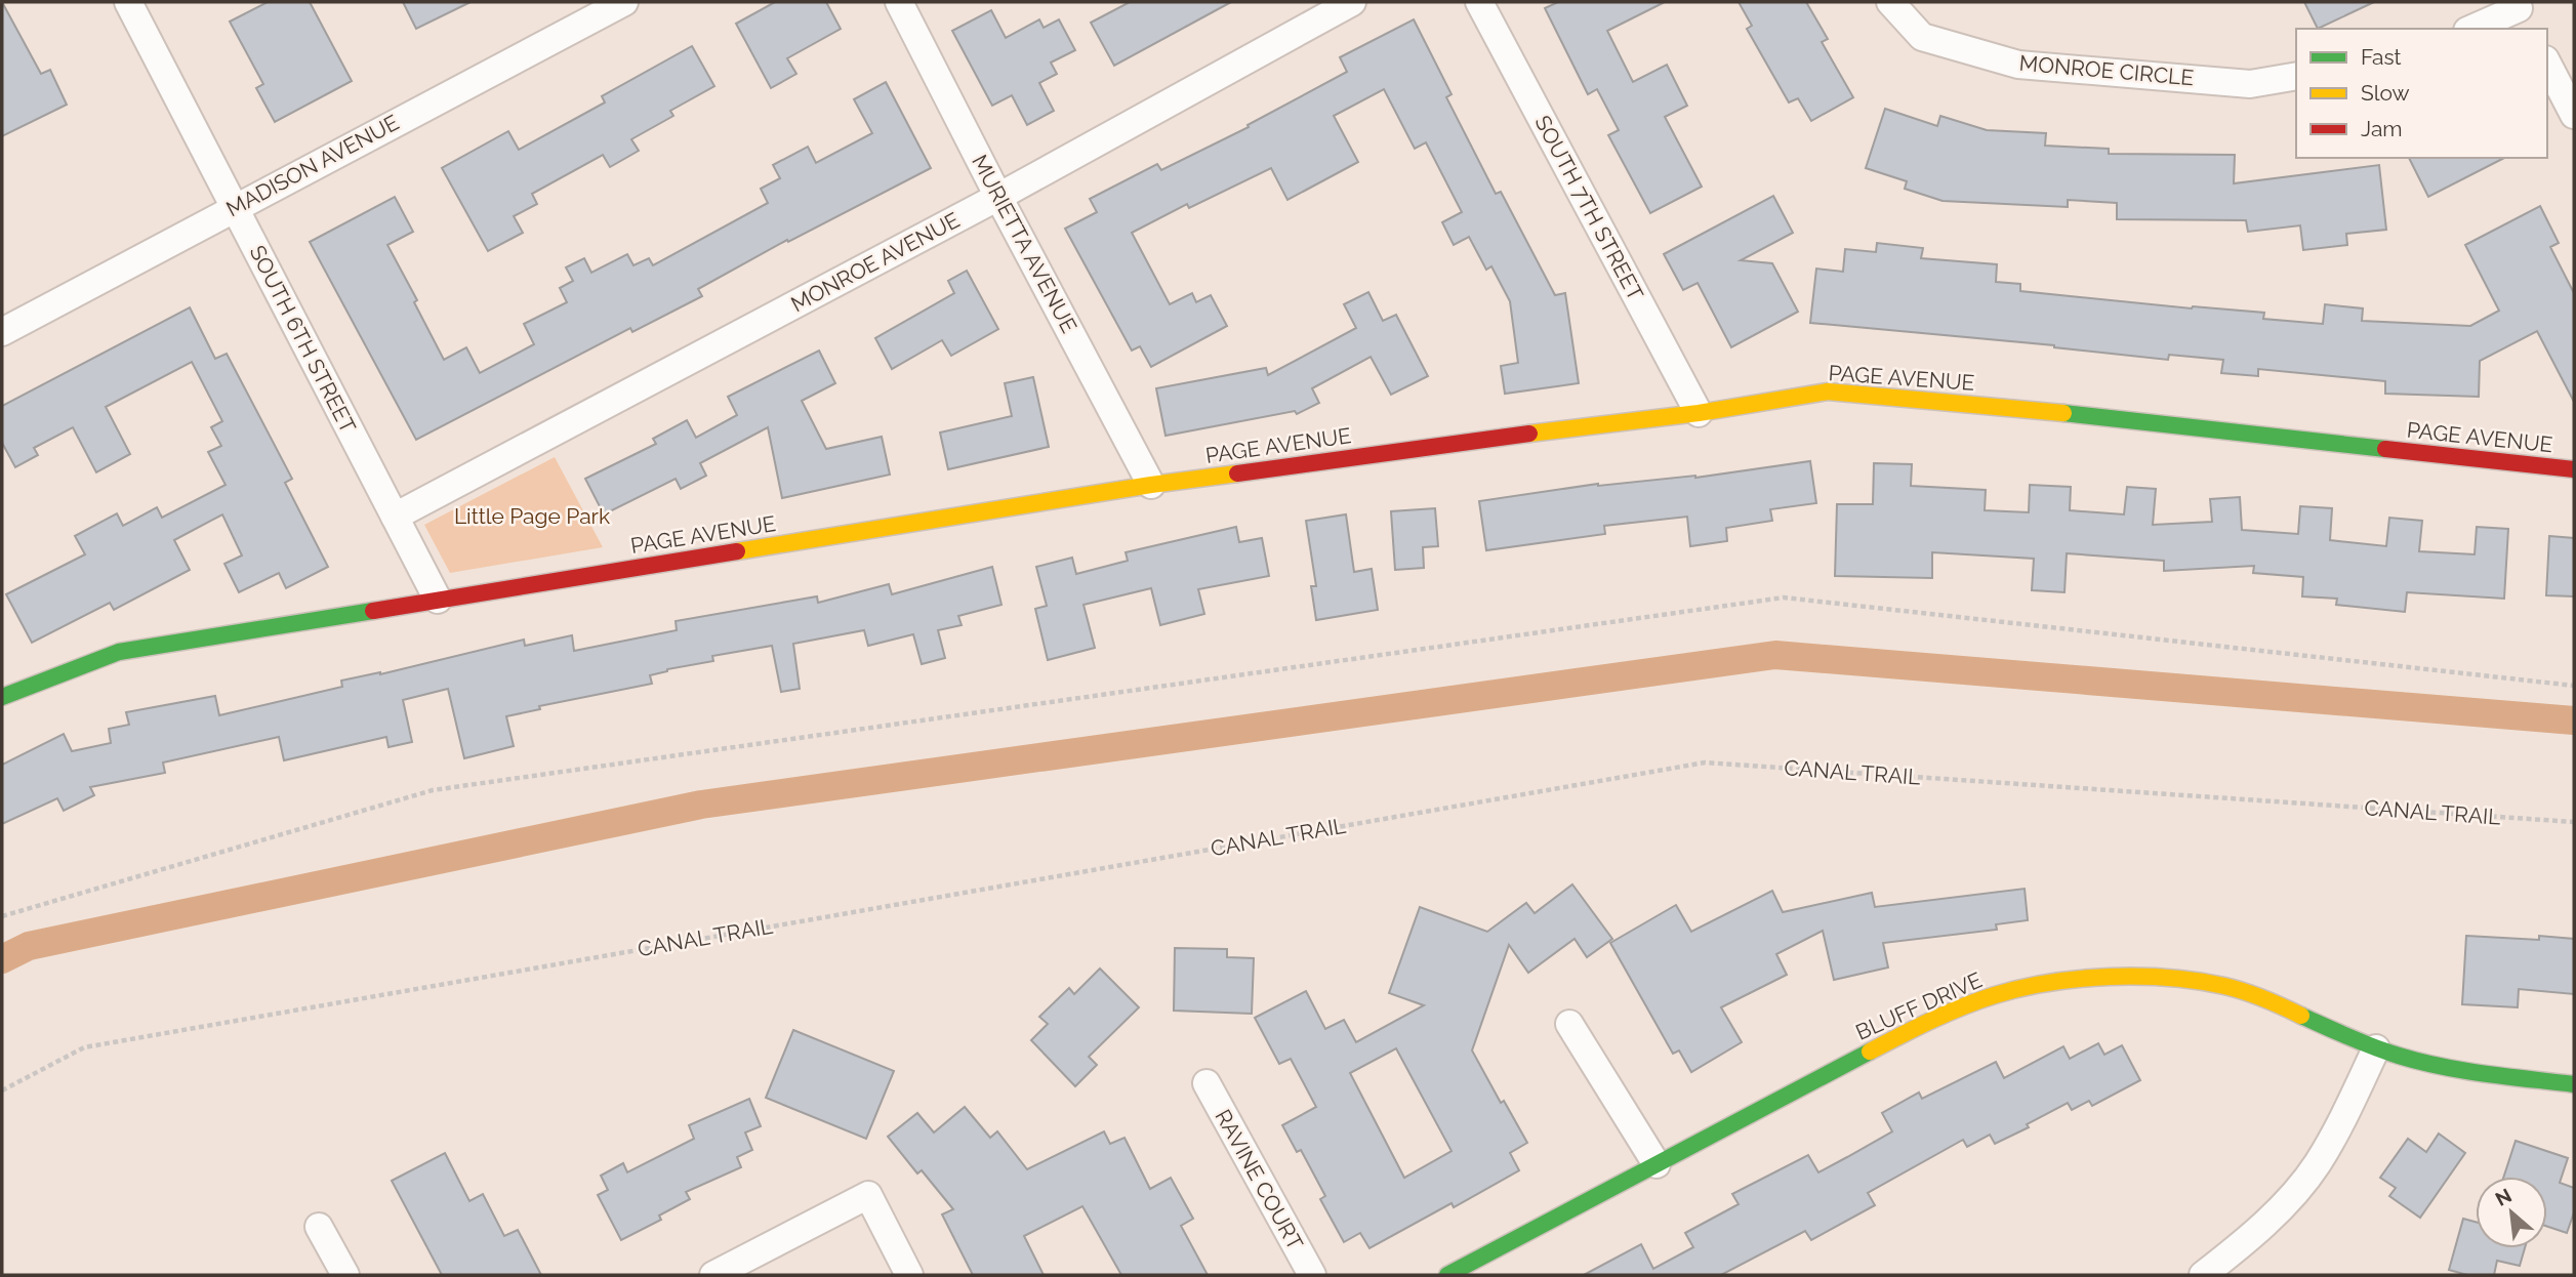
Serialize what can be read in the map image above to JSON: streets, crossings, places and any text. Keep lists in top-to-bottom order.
{
  "streets": {
    "street": [
      "MONROE CIRCLE",
      "MADISON AVENUE",
      "SOUTH 7TH STREET",
      "MURIETTA AVENUE",
      "MONROE AVENUE",
      "SOUTH 6TH STREET",
      "PAGE AVENUE",
      "BLUFF DRIVE",
      "RAVINE COURT"
    ],
    "path": ["CANAL TRAIL"]
  },
  "crossings": [
    ["MADISON AVENUE", "SOUTH 6TH STREET"],
    ["SOUTH 7TH STREET", "PAGE AVENUE"],
    ["MURIETTA AVENUE", "MONROE AVENUE"],
    ["MURIETTA AVENUE", "PAGE AVENUE"],
    ["MONROE AVENUE", "SOUTH 6TH STREET"],
    ["SOUTH 6TH STREET", "PAGE AVENUE"]
  ],
  "parks": ["Little Page Park"],
  "legend": ["Fast", "Slow", "Jam"],
  "north": "top left"
}
